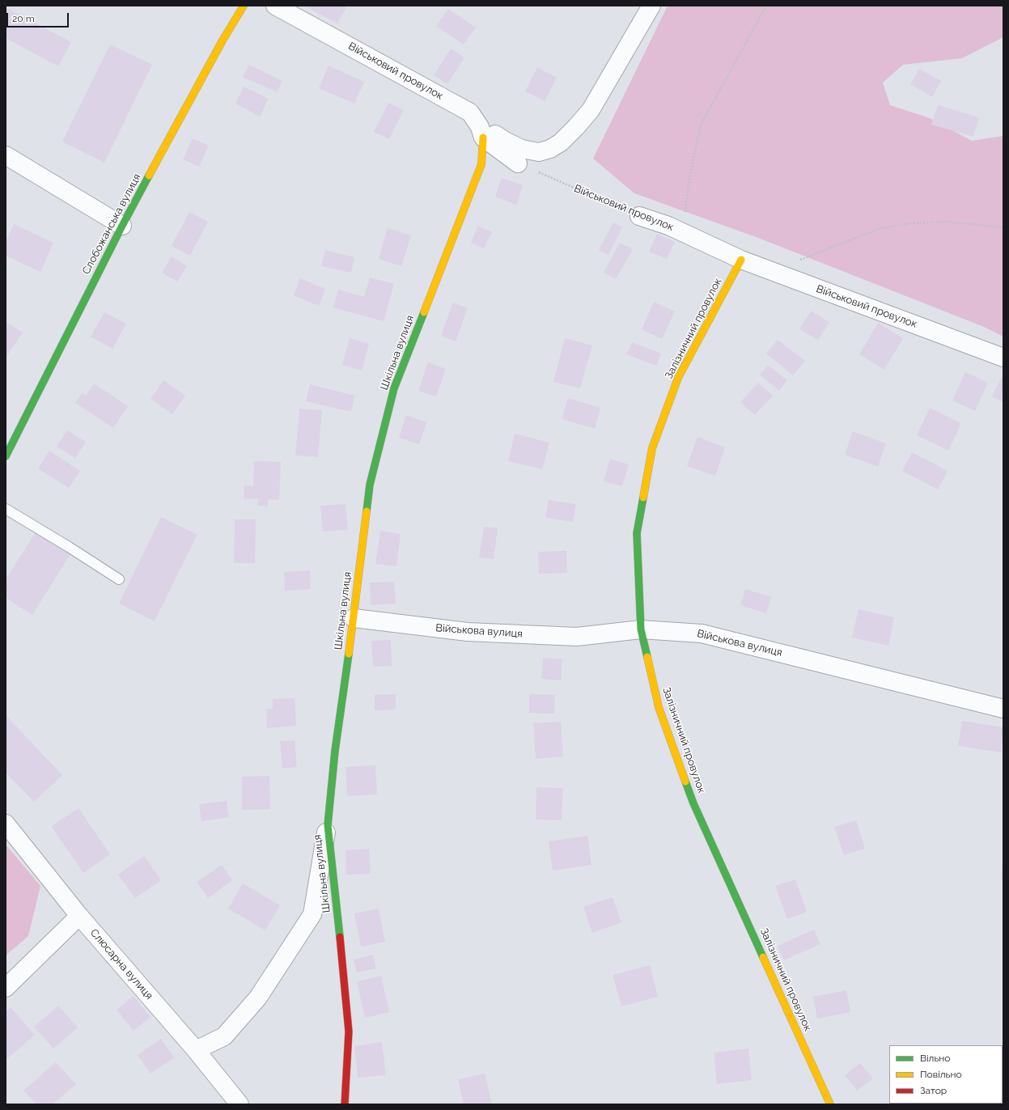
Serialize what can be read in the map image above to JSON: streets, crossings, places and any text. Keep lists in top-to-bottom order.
{
  "streets": {
    "street": [
      "Військовий провулок",
      "Слобожанська вулиця",
      "Залізничний провулок",
      "Шкільна вулиця",
      "Військова вулиця",
      "Слюсарна вулиця"
    ]
  },
  "crossings": [
    ["Військовий провулок", "Залізничний провулок"],
    ["Військовий провулок", "Шкільна вулиця"],
    ["Залізничний провулок", "Військова вулиця"],
    ["Шкільна вулиця", "Військова вулиця"]
  ],
  "legend": ["Вільно", "Повільно", "Затор"],
  "scale_bar": "20 m"
}
